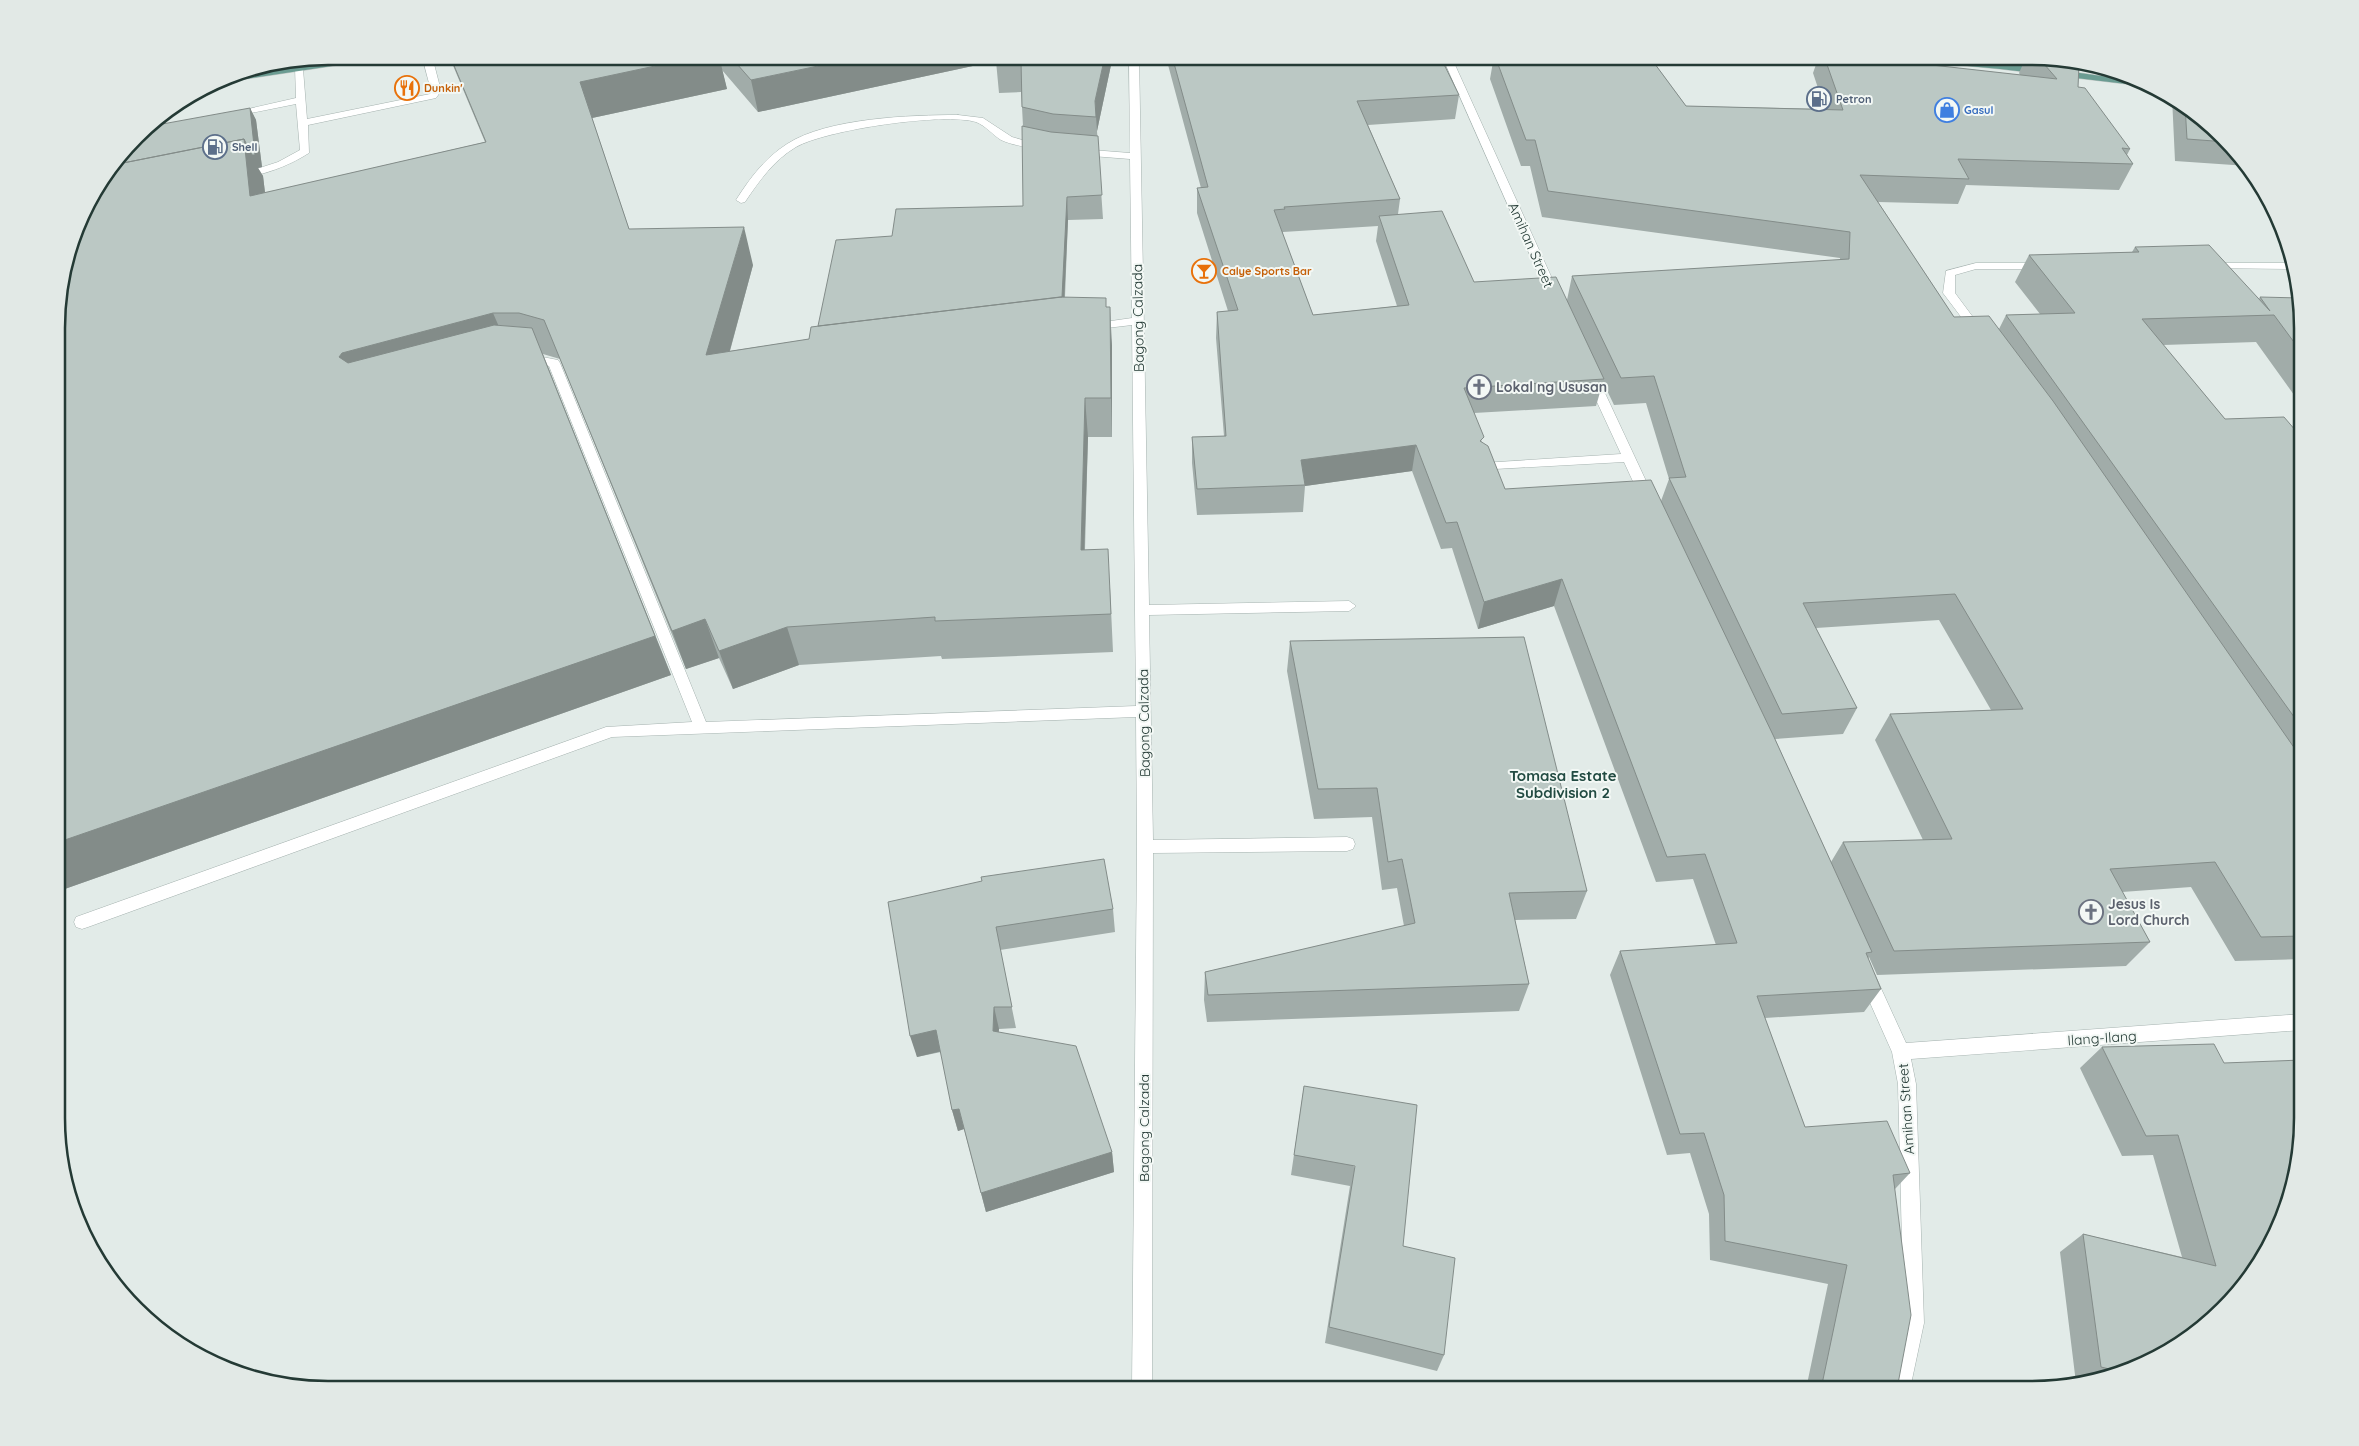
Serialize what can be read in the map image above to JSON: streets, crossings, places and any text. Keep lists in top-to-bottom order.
{
  "streets": {
    "street": ["Amihan Street", "Bagong Calzada", "Ilang-Ilang"]
  },
  "crossings": [
    ["Amihan Street", "Ilang-Ilang"]
  ],
  "districts": ["Tomasa Estate Subdivision 2"],
  "places": {
    "restaurant": ["Dunkin'"],
    "fuel station": ["Petron", "Shell"],
    "shop": ["Gasul"],
    "bar": ["Calye Sports Bar"],
    "church": ["Lokal ng Ususan", "Jesus Is Lord Church"]
  }
}
